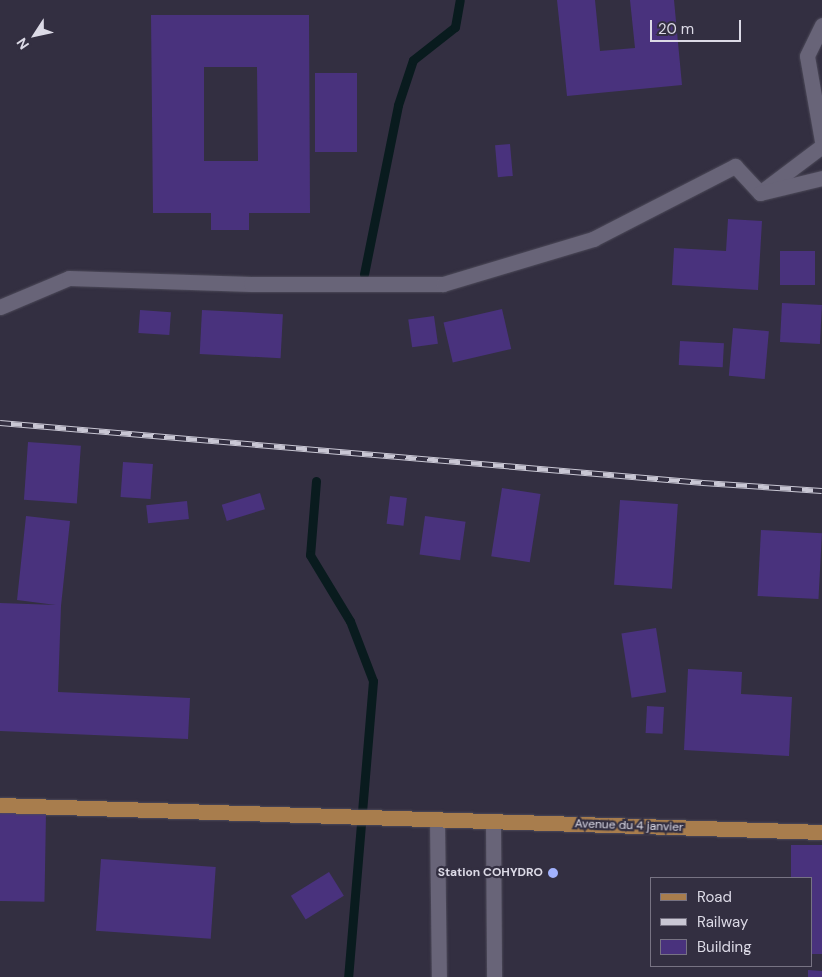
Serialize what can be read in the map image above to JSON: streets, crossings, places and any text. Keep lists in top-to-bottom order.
{
  "streets": {
    "main road": ["Avenue du 4 janvier"]
  },
  "places": ["Station COHYDRO"],
  "legend": ["Road", "Railway", "Building"],
  "scale_bar": "20 m",
  "north": "bottom left"
}
